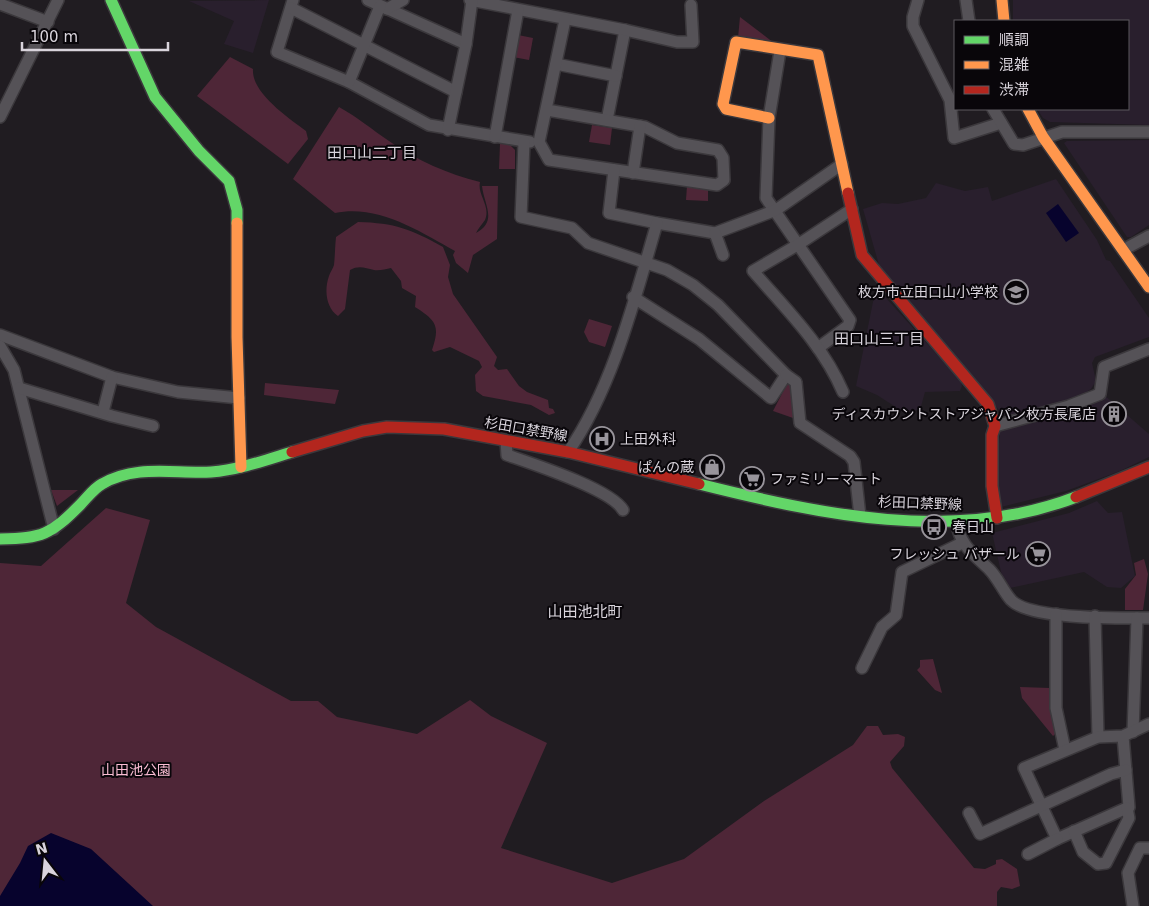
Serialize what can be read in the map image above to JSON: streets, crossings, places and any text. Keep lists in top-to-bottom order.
{
  "streets": {
    "street": ["杉田口禁野線"]
  },
  "districts": ["田口山二丁目", "田口山三丁目", "山田池北町"],
  "parks": ["山田池公園"],
  "places": {
    "school or university": ["枚方市立田口山小学校"],
    "building": ["ディスカウントストアジャパン枚方長尾店"],
    "hospital": ["上田外科"],
    "shop": ["ぱんの蔵"],
    "supermarket": ["ファミリーマート", "フレッシュ バザール"],
    "bus stop": ["春日山"]
  },
  "legend": ["順調", "混雑", "渋滞"],
  "scale_bar": "100 m",
  "north": "top"
}
